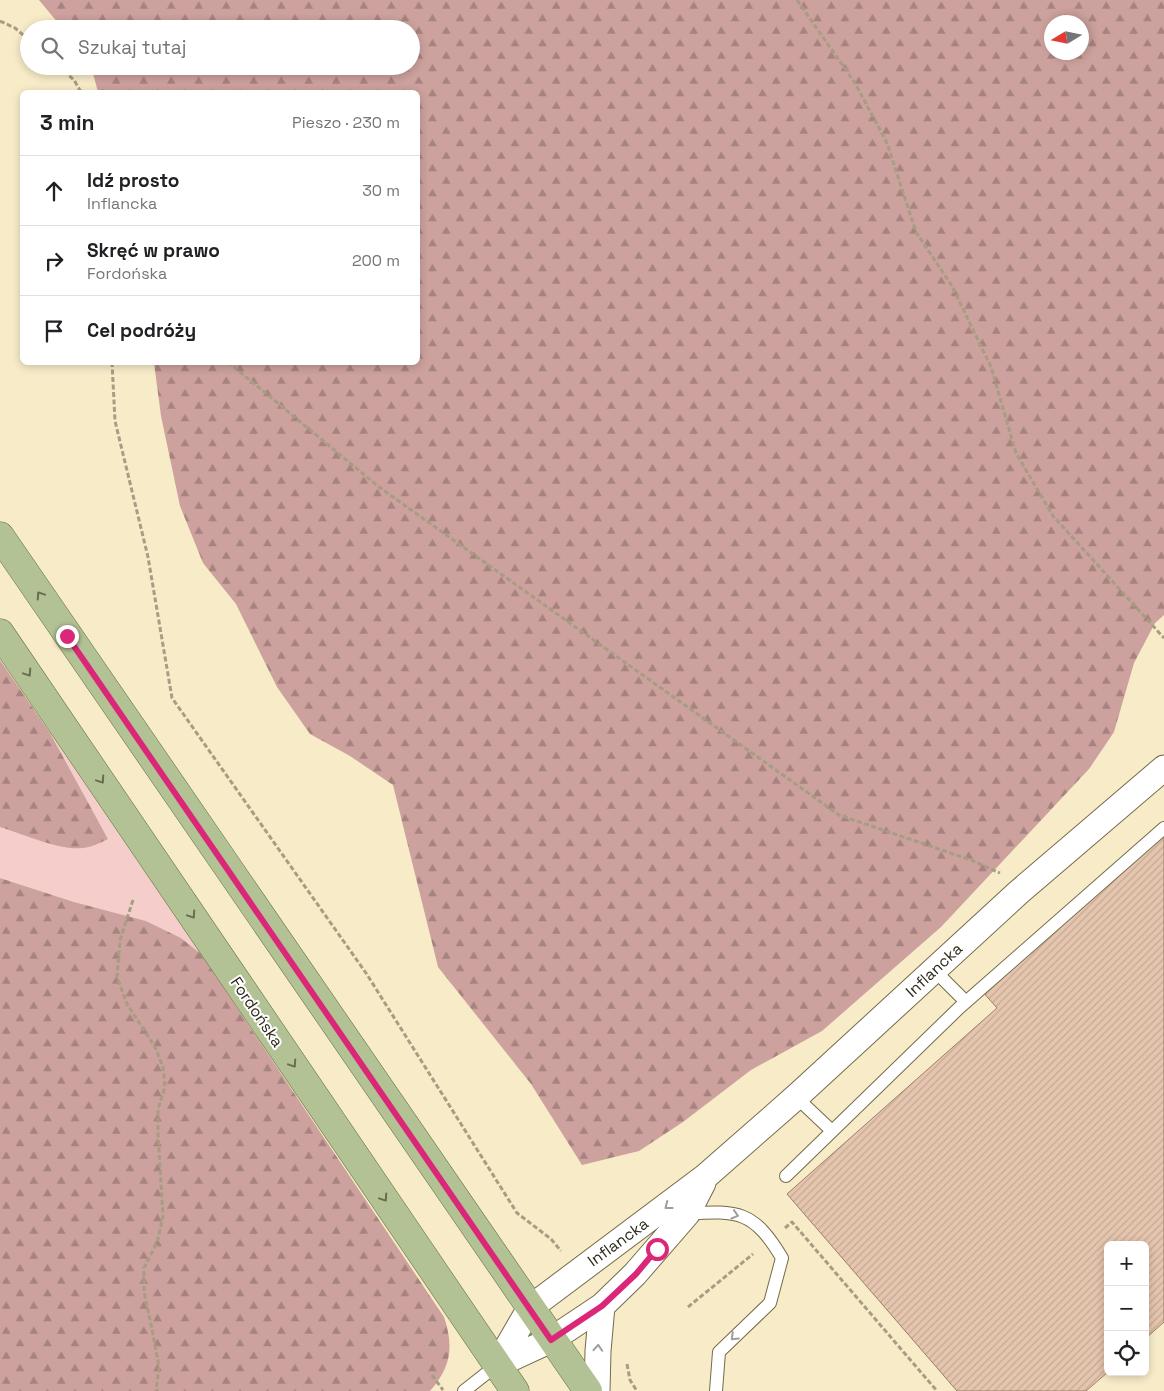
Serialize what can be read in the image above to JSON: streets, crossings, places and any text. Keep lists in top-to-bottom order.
{
  "streets": {
    "main road": ["Fordońska"],
    "street": ["Inflancka"]
  },
  "crossings": [
    ["Inflancka", "Fordońska"]
  ],
  "north": "left",
  "page": {
    "search": "Szukaj tutaj",
    "heading": ["3 min", "Pieszo · 230 m"],
    "list": [
      ["Idź prosto", "Inflancka", "30 m"],
      ["Skręć w prawo", "Fordońska", "200 m"],
      "Cel podróży"
    ],
    "map_buttons": ["+", "−"]
  }
}
